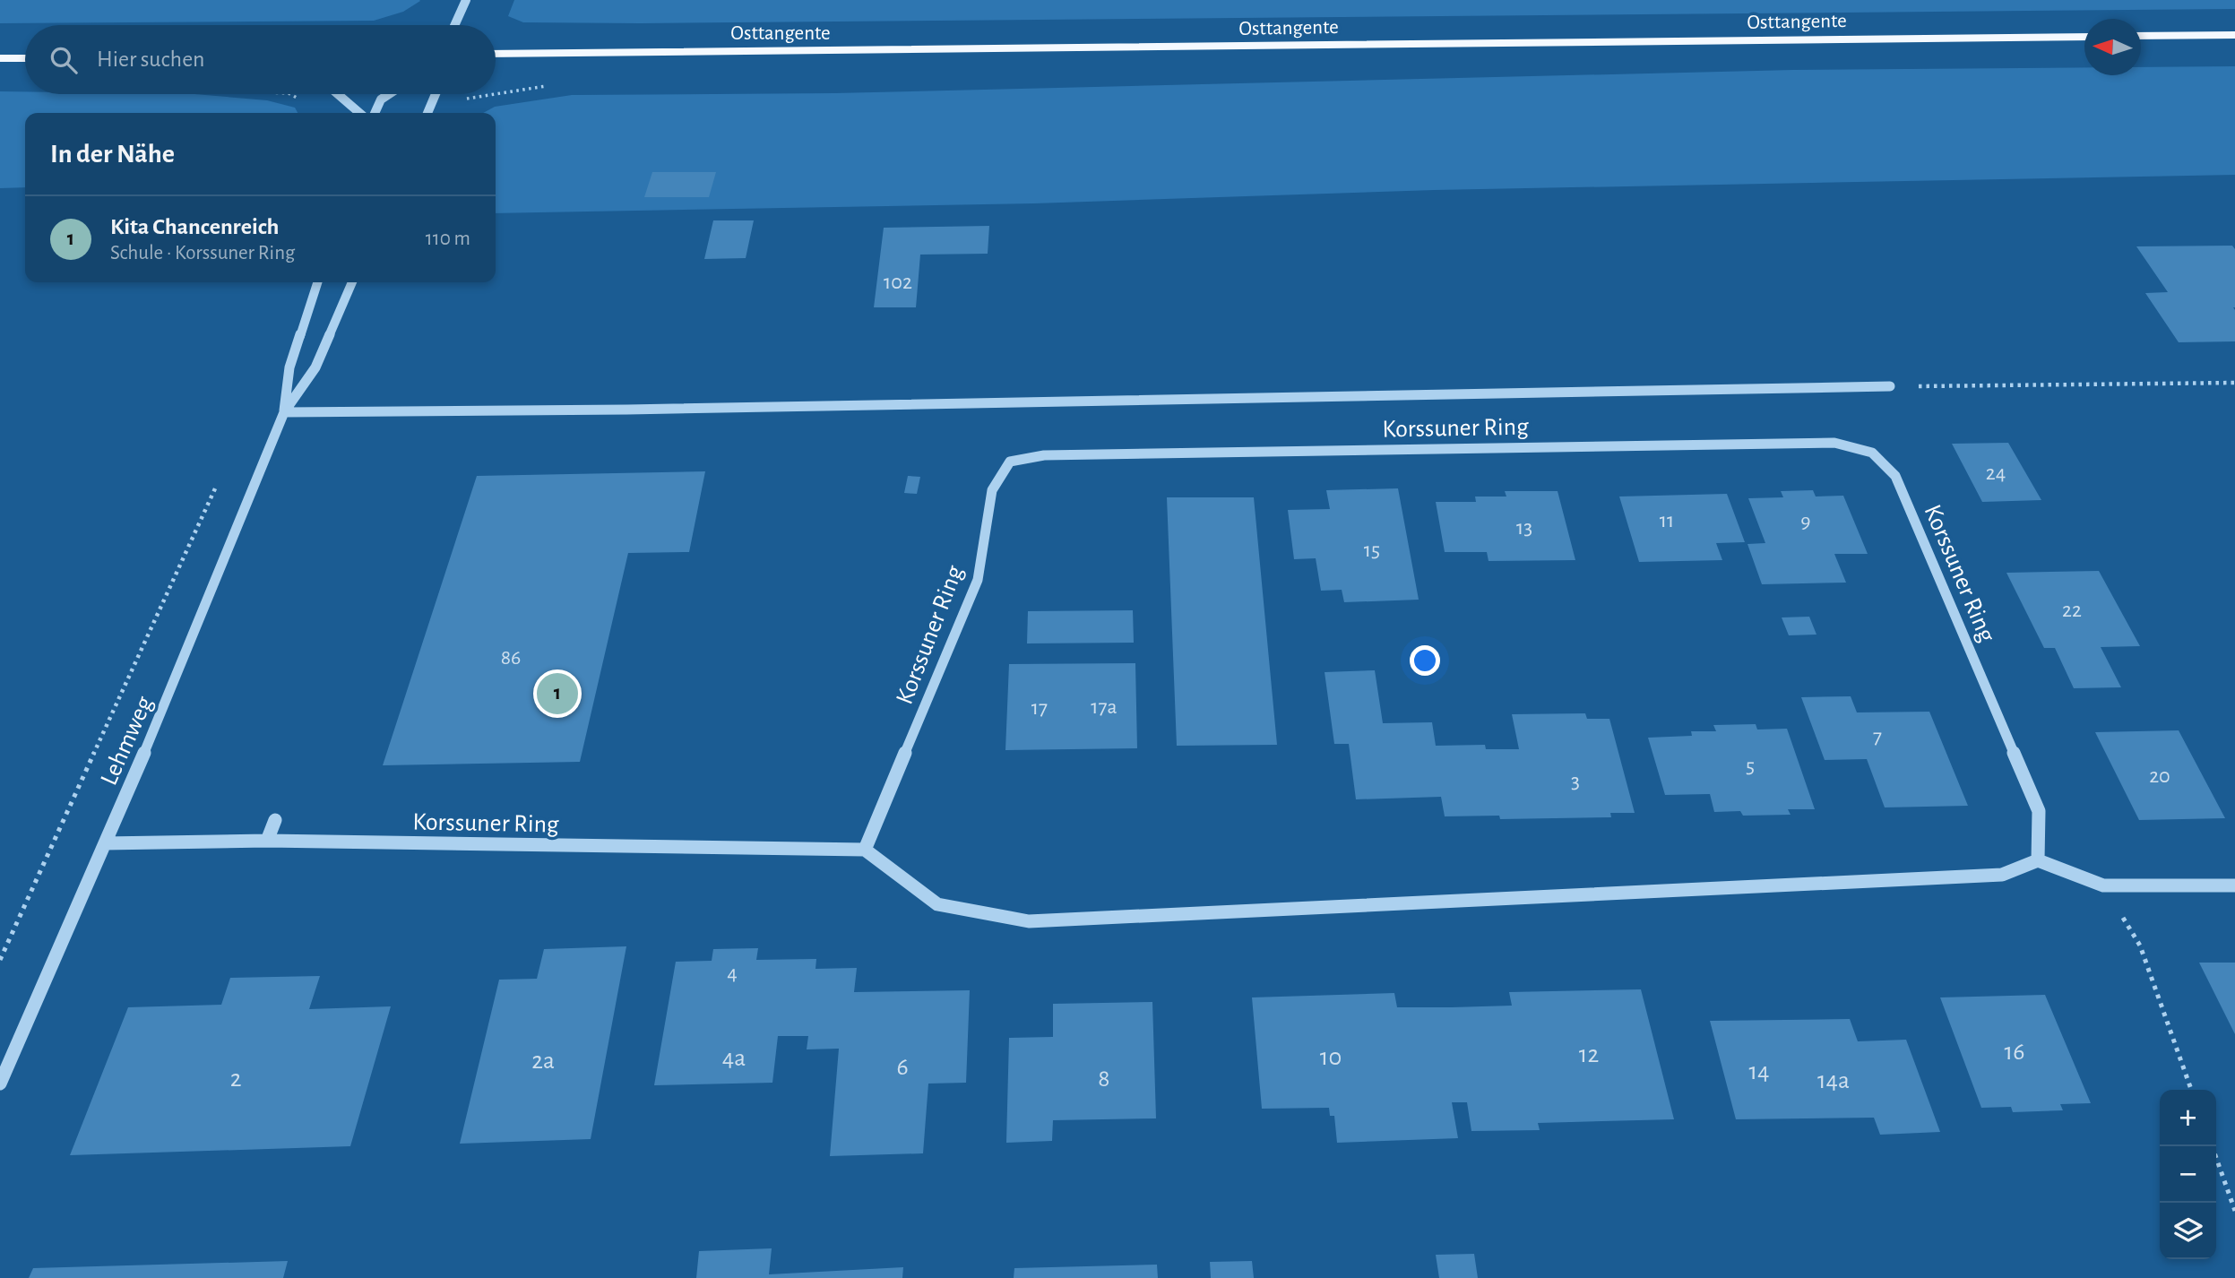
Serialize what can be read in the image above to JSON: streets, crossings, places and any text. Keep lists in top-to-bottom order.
{
  "streets": {
    "main road": ["Osttangente"],
    "street": ["Korssuner Ring", "Lehmweg"]
  },
  "crossings": [
    ["Korssuner Ring", "Lehmweg"]
  ],
  "house_numbers": [
    "102",
    "24",
    "11",
    "9",
    "13",
    "15",
    "22",
    "86",
    "17a",
    "17",
    "7",
    "5",
    "20",
    "3",
    "4",
    "16",
    "12",
    "10",
    "4a",
    "2a",
    "6",
    "14",
    "2",
    "8",
    "14a"
  ],
  "north": "left",
  "page": {
    "search": "Hier suchen",
    "heading": "In der Nähe",
    "list": [
      {
        "mark": "1",
        "name": "Kita Chancenreich",
        "note": "Schule · Korssuner Ring",
        "value": "110 m"
      }
    ],
    "pins": "1",
    "map_buttons": ["+", "−"]
  }
}
